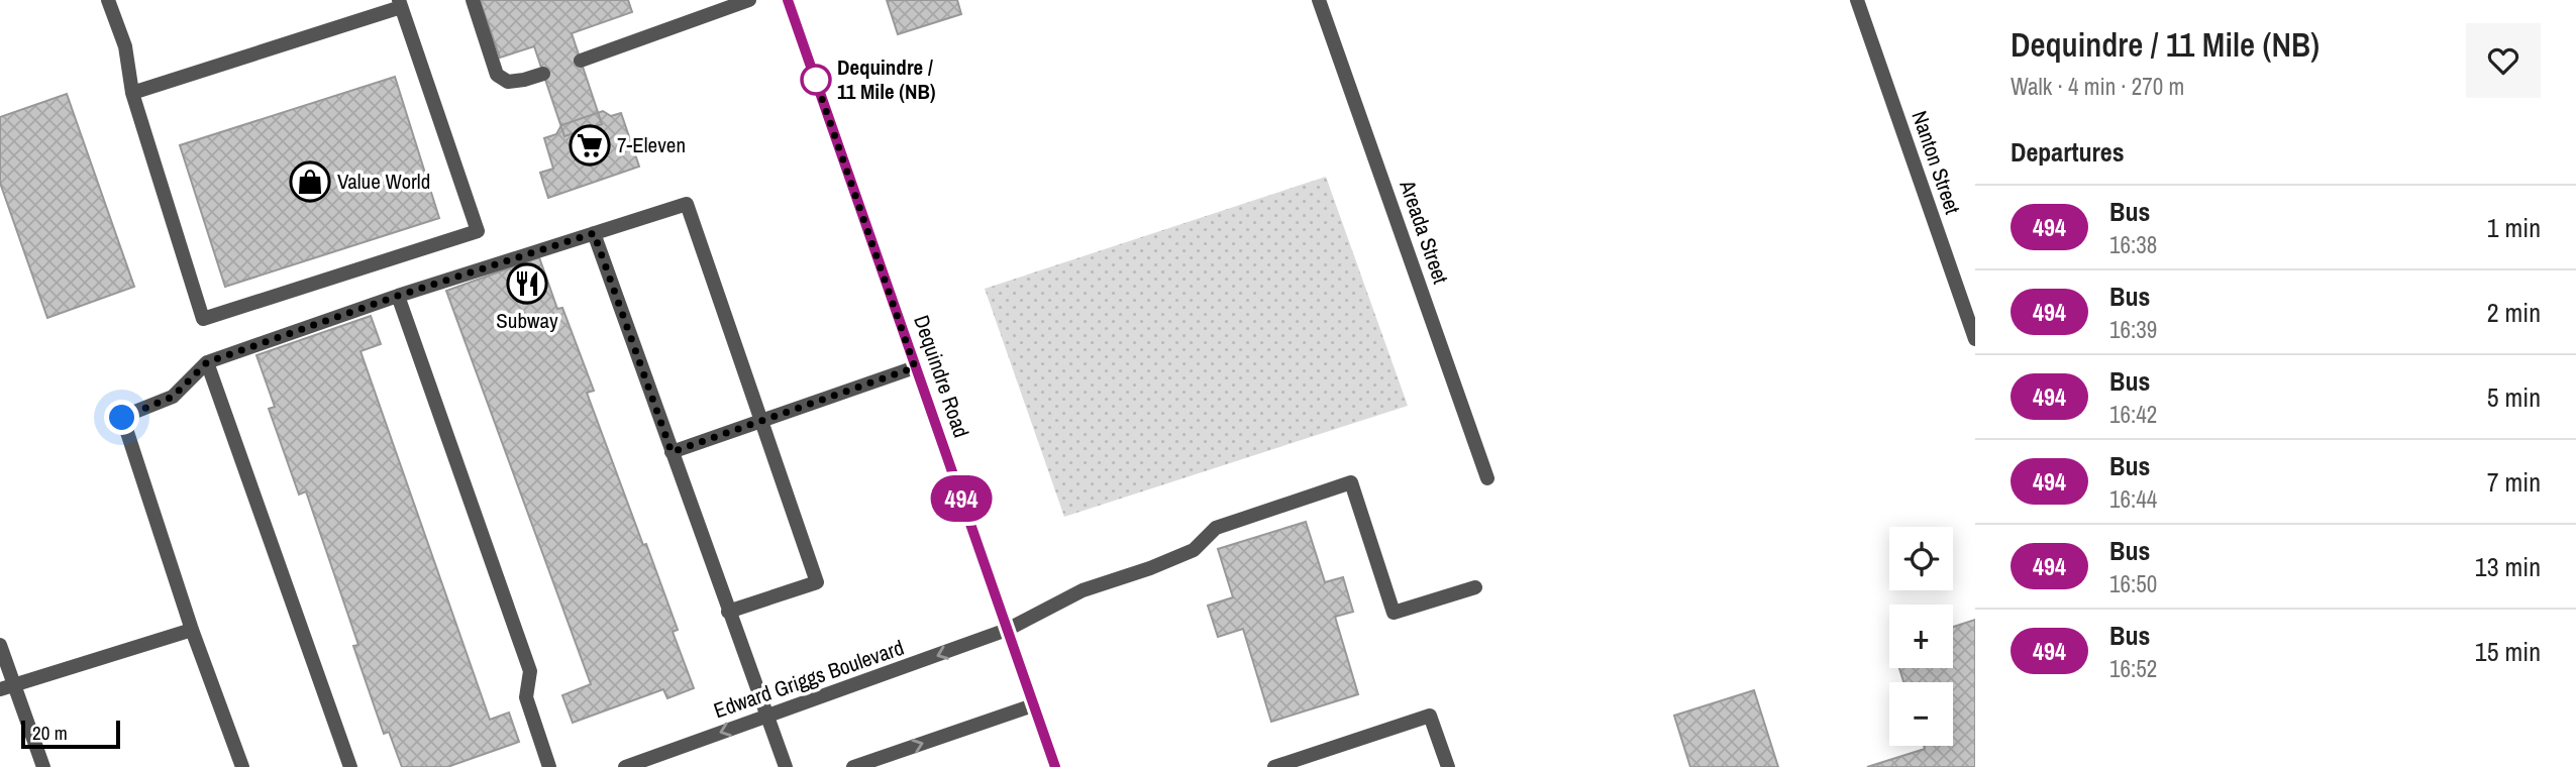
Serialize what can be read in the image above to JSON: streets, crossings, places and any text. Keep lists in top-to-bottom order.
{
  "streets": {
    "main road": ["Dequindre Road"],
    "street": ["Nanton Street", "Areada Street", "Edward Griggs Boulevard"]
  },
  "crossings": [
    ["Dequindre Road", "Edward Griggs Boulevard"]
  ],
  "places": {
    "other": ["Dequindre / 11 Mile (NB)"],
    "supermarket": ["7-Eleven"],
    "shop": ["Value World"],
    "restaurant": ["Subway"]
  },
  "lines": ["bus line 494"],
  "scale_bar": "20 m",
  "page": {
    "on_map": "494",
    "heading": [
      ["Dequindre / 11 Mile (NB)", "Walk · 4 min · 270 m"],
      "Departures"
    ],
    "list": [
      {
        "mark": "494",
        "name": "Bus",
        "note": "16:38",
        "value": "1 min"
      },
      {
        "mark": "494",
        "name": "Bus",
        "note": "16:39",
        "value": "2 min"
      },
      {
        "mark": "494",
        "name": "Bus",
        "note": "16:42",
        "value": "5 min"
      },
      {
        "mark": "494",
        "name": "Bus",
        "note": "16:44",
        "value": "7 min"
      },
      {
        "mark": "494",
        "name": "Bus",
        "note": "16:50",
        "value": "13 min"
      },
      {
        "mark": "494",
        "name": "Bus",
        "note": "16:52",
        "value": "15 min"
      }
    ],
    "map_buttons": ["+", "−"],
    "scale": "20 m"
  }
}
